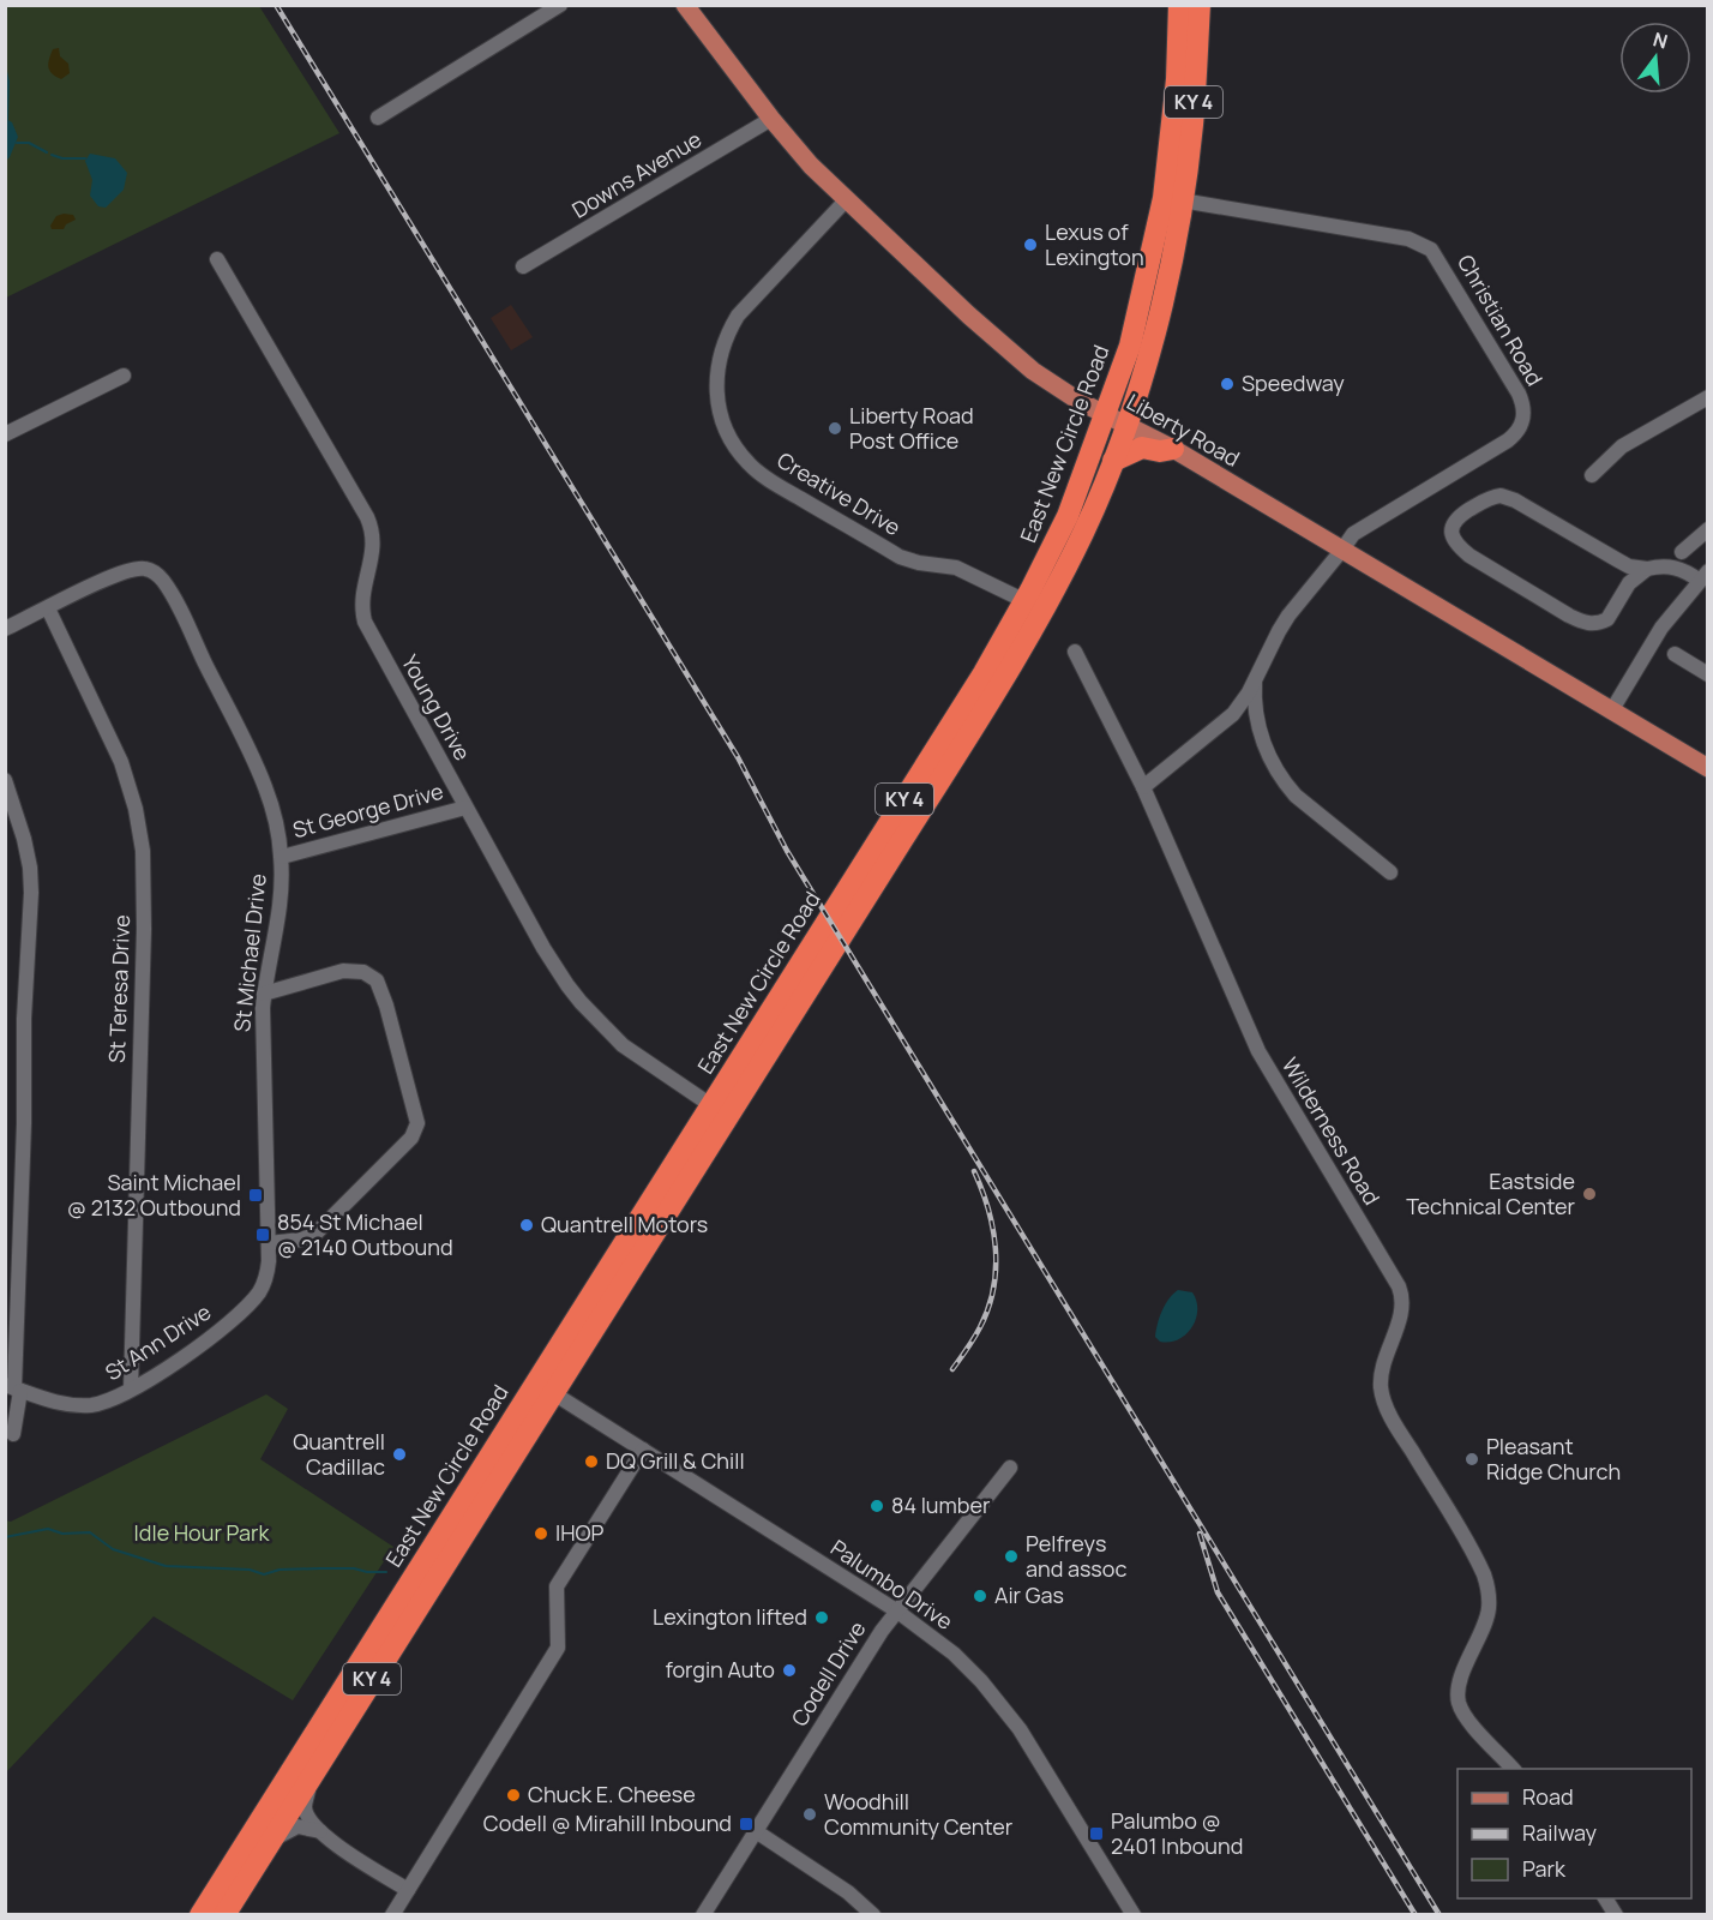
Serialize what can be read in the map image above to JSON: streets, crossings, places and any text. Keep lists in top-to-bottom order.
{
  "streets": {
    "highway": ["KY 4", "East New Circle Road"],
    "main road": ["Liberty Road"],
    "street": [
      "Downs Avenue",
      "Christian Road",
      "Creative Drive",
      "Young Drive",
      "St George Drive",
      "St Michael Drive",
      "St Teresa Drive",
      "Wilderness Road",
      "St Ann Drive",
      "Palumbo Drive",
      "Codell Drive"
    ]
  },
  "crossings": [
    ["Downs Avenue", "Liberty Road"],
    ["Christian Road", "Liberty Road"],
    ["Christian Road", "East New Circle Road"],
    ["Liberty Road", "East New Circle Road"],
    ["Liberty Road", "Creative Drive"],
    ["East New Circle Road", "Creative Drive"],
    ["East New Circle Road", "Young Drive"],
    ["East New Circle Road", "Palumbo Drive"],
    ["Young Drive", "St George Drive"],
    ["St George Drive", "St Michael Drive"],
    ["St Michael Drive", "St Teresa Drive"],
    ["St Michael Drive", "St Ann Drive"],
    ["St Teresa Drive", "St Ann Drive"],
    ["Palumbo Drive", "Codell Drive"]
  ],
  "parks": ["Idle Hour Park"],
  "places": {
    "other": [
      "Lexus of Lexington",
      "Speedway",
      "Liberty Road Post Office",
      "Eastside Technical Center",
      "Quantrell Motors",
      "Quantrell Cadillac",
      "Pleasant Ridge Church",
      "DQ Grill & Chill",
      "84 lumber",
      "IHOP",
      "Pelfreys and assoc",
      "Air Gas",
      "Lexington lifted",
      "forgin Auto",
      "Chuck E. Cheese",
      "Woodhill Community Center"
    ],
    "transit": [
      "Saint Michael @ 2132 Outbound",
      "854 St Michael @ 2140 Outbound",
      "Codell @ Mirahill Inbound",
      "Palumbo @ 2401 Inbound"
    ]
  },
  "legend": ["Road", "Railway", "Park"],
  "north": "top"
}
